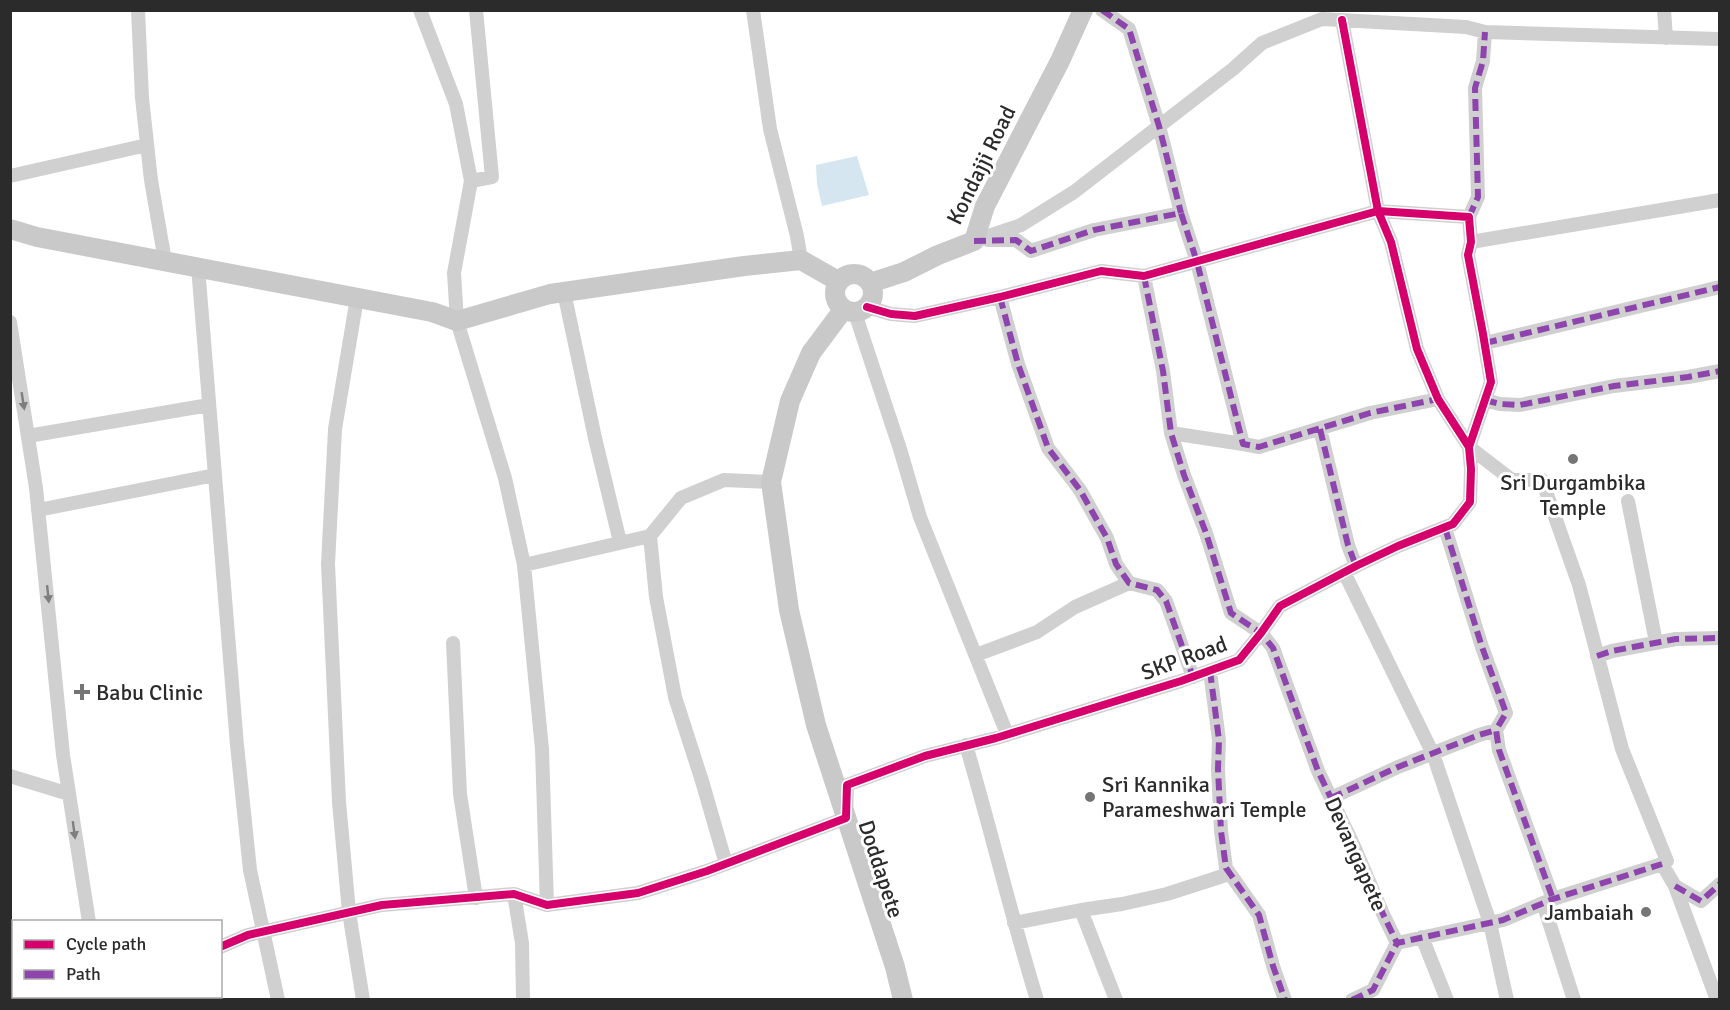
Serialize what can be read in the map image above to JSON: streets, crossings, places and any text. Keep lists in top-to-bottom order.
{
  "streets": {
    "street": [
      "Kondajji Road",
      "SKP Road",
      "Devangapete",
      "Doddapete"
    ]
  },
  "crossings": [
    ["Kondajji Road", "Doddapete"],
    ["SKP Road", "Devangapete"],
    ["SKP Road", "Doddapete"]
  ],
  "places": {
    "other": ["Sri Durgambika Temple", "Sri Kannika Parameshwari Temple", "Jambaiah"],
    "health": ["Babu Clinic"]
  },
  "legend": ["Cycle path", "Path"]
}
